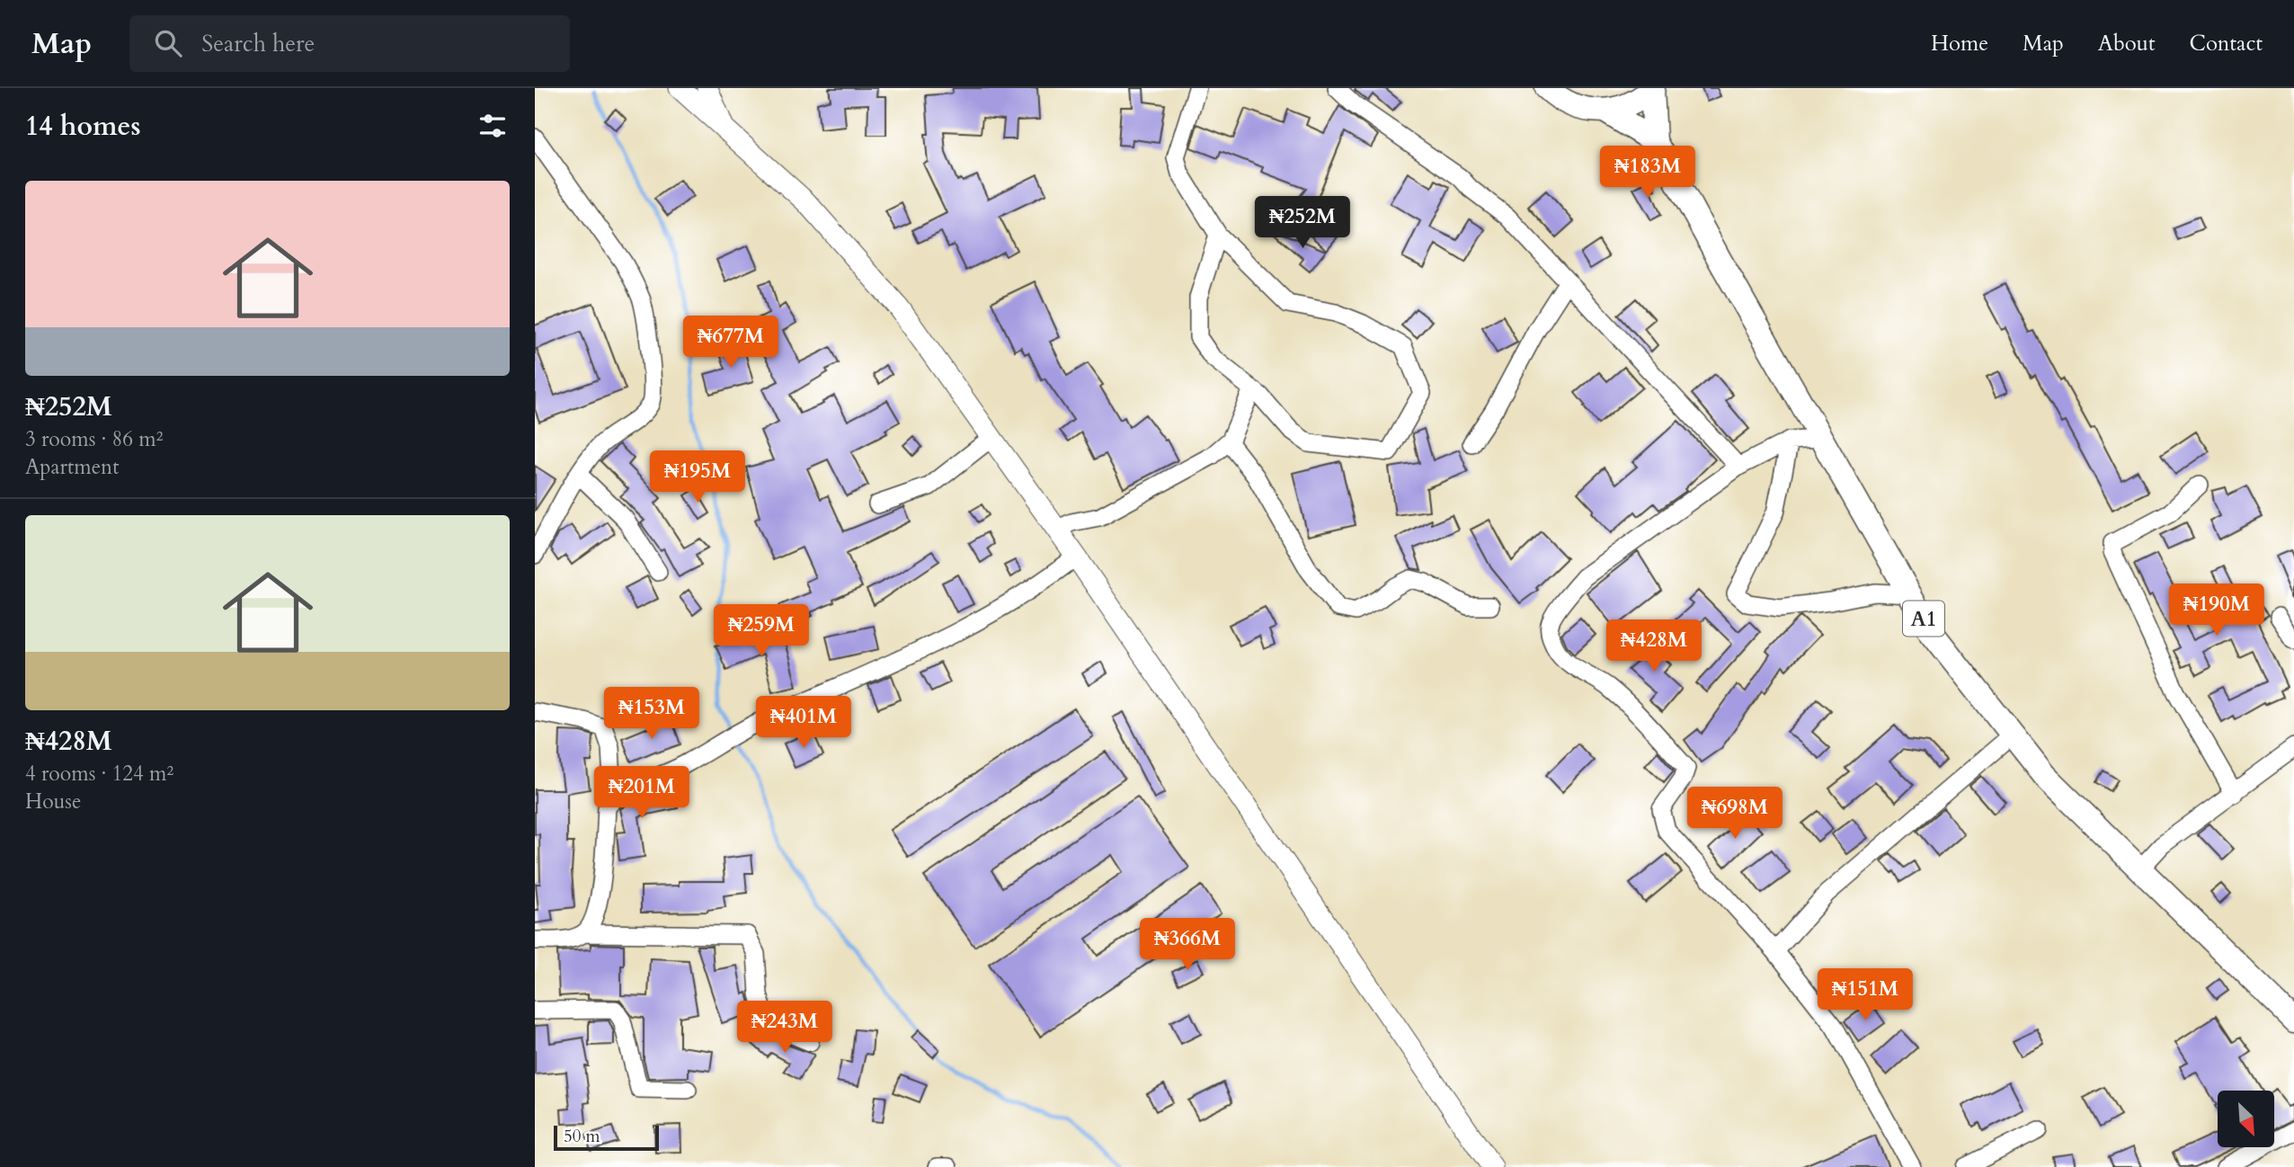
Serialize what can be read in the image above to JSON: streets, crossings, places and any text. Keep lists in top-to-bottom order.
{
  "streets": {
    "highway": ["A1"]
  },
  "scale_bar": "50 m",
  "north": "bottom right",
  "page": {
    "header": "Map",
    "search": "Search here",
    "nav": [
      "Home",
      "Map",
      "About",
      "Contact"
    ],
    "heading": "14 homes",
    "price": [
      "₦183M",
      "₦252M",
      "₦677M",
      "₦195M",
      "₦190M",
      "₦259M",
      "₦428M",
      "₦153M",
      "₦401M",
      "₦201M",
      "₦698M",
      "₦366M",
      "₦151M",
      "₦243M"
    ],
    "list": [
      {
        "name": "₦252M",
        "note": "3 rooms · 86 m² · Apartment"
      },
      {
        "name": "₦428M",
        "note": "4 rooms · 124 m² · House"
      }
    ],
    "scale": "50 m"
  }
}
